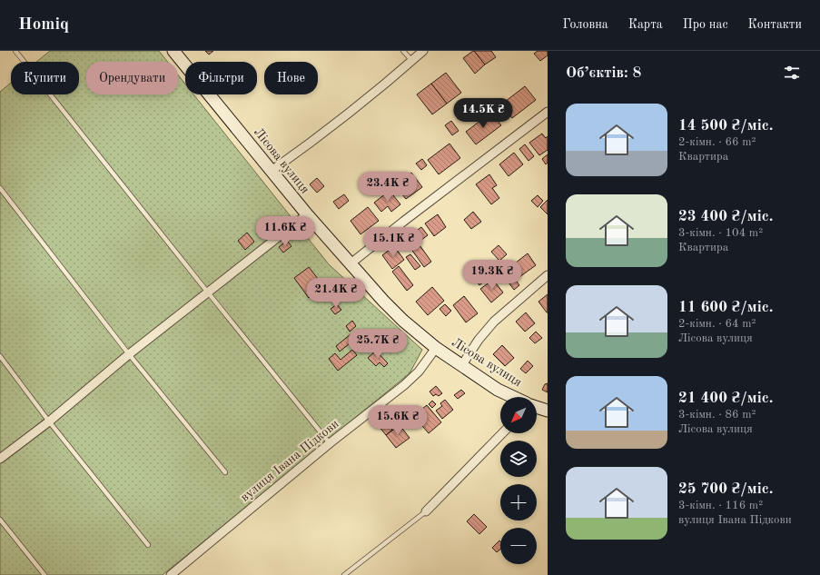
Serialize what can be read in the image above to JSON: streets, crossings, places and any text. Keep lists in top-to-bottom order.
{
  "streets": {
    "main road": ["Лісова вулиця"],
    "street": ["вулиця Івана Підкови"]
  },
  "crossings": [
    ["Лісова вулиця", "вулиця Івана Підкови"]
  ],
  "north": "bottom left",
  "page": {
    "header": "Homiq",
    "nav": [
      "Головна",
      "Карта",
      "Про нас",
      "Контакти"
    ],
    "heading": "Об’єктів: 8",
    "chip": [
      "Купити",
      "Орендувати",
      "Фільтри",
      "Нове"
    ],
    "list": [
      {
        "name": "14 500 ₴/міс.",
        "note": "2-кімн. · 66 m² · Квартира"
      },
      {
        "name": "23 400 ₴/міс.",
        "note": "3-кімн. · 104 m² · Квартира"
      },
      {
        "name": "11 600 ₴/міс.",
        "note": "2-кімн. · 64 m² · Лісова вулиця"
      },
      {
        "name": "21 400 ₴/міс.",
        "note": "3-кімн. · 86 m² · Лісова вулиця"
      },
      {
        "name": "25 700 ₴/міс.",
        "note": "3-кімн. · 116 m² · вулиця Івана Підкови"
      }
    ],
    "price": [
      "14.5K ₴",
      "23.4K ₴",
      "11.6K ₴",
      "15.1K ₴",
      "19.3K ₴",
      "21.4K ₴",
      "25.7K ₴",
      "15.6K ₴"
    ],
    "map_buttons": ["+", "−"]
  }
}
